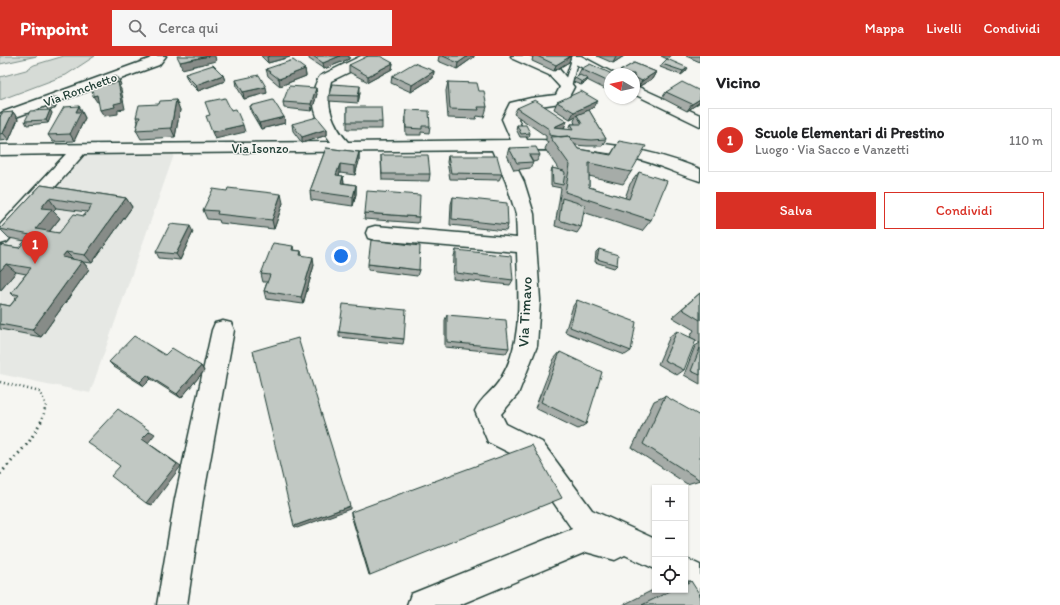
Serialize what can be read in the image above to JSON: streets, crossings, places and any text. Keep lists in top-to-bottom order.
{
  "streets": {
    "street": ["Via Ronchetto", "Via Isonzo", "Via Timavo"]
  },
  "crossings": [
    ["Via Isonzo", "Via Timavo"]
  ],
  "north": "left",
  "page": {
    "header": "Pinpoint",
    "search": "Cerca qui",
    "nav": ["Mappa", "Livelli", "Condividi"],
    "heading": "Vicino",
    "list": [
      {
        "mark": "1",
        "name": "Scuole Elementari di Prestino",
        "note": "Luogo · Via Sacco e Vanzetti",
        "value": "110 m"
      }
    ],
    "buttons": ["Salva", "Condividi"],
    "pins": "1",
    "map_buttons": ["+", "−"]
  }
}
